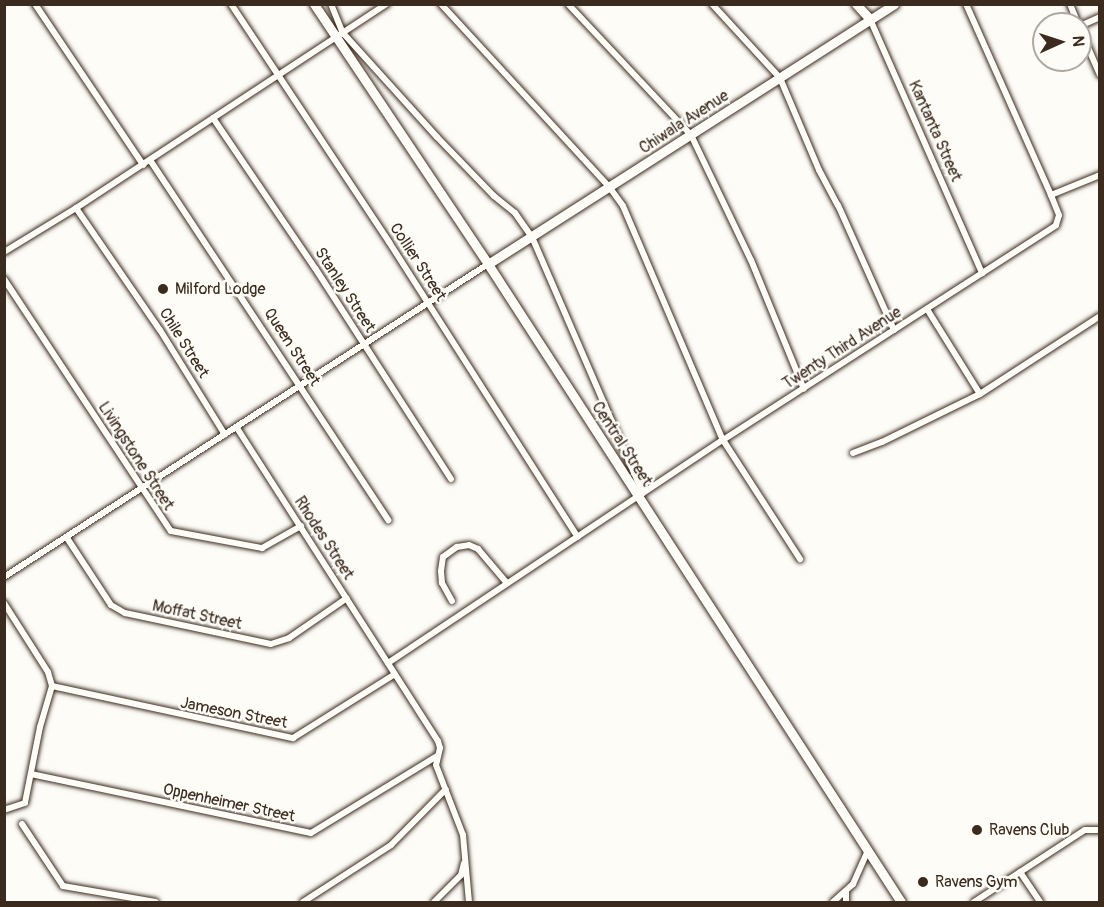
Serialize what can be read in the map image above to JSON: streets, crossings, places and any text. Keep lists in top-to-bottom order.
{
  "streets": {
    "main road": ["Chiwala Avenue", "Kantanta Street", "Central Street"],
    "street": [
      "Collier Street",
      "Stanley Street",
      "Chile Street",
      "Queen Street",
      "Twenty Third Avenue",
      "Livingstone Street",
      "Rhodes Street",
      "Moffat Street",
      "Jameson Street",
      "Oppenheimer Street"
    ]
  },
  "crossings": [
    ["Chiwala Avenue", "Kantanta Street"],
    ["Chiwala Avenue", "Central Street"],
    ["Kantanta Street", "Twenty Third Avenue"],
    ["Collier Street", "Twenty Third Avenue"],
    ["Twenty Third Avenue", "Central Street"],
    ["Twenty Third Avenue", "Rhodes Street"],
    ["Livingstone Street", "Rhodes Street"],
    ["Rhodes Street", "Moffat Street"],
    ["Rhodes Street", "Jameson Street"],
    ["Rhodes Street", "Oppenheimer Street"]
  ],
  "places": ["Milford Lodge", "Ravens Club", "Ravens Gym"],
  "north": "right"
}
